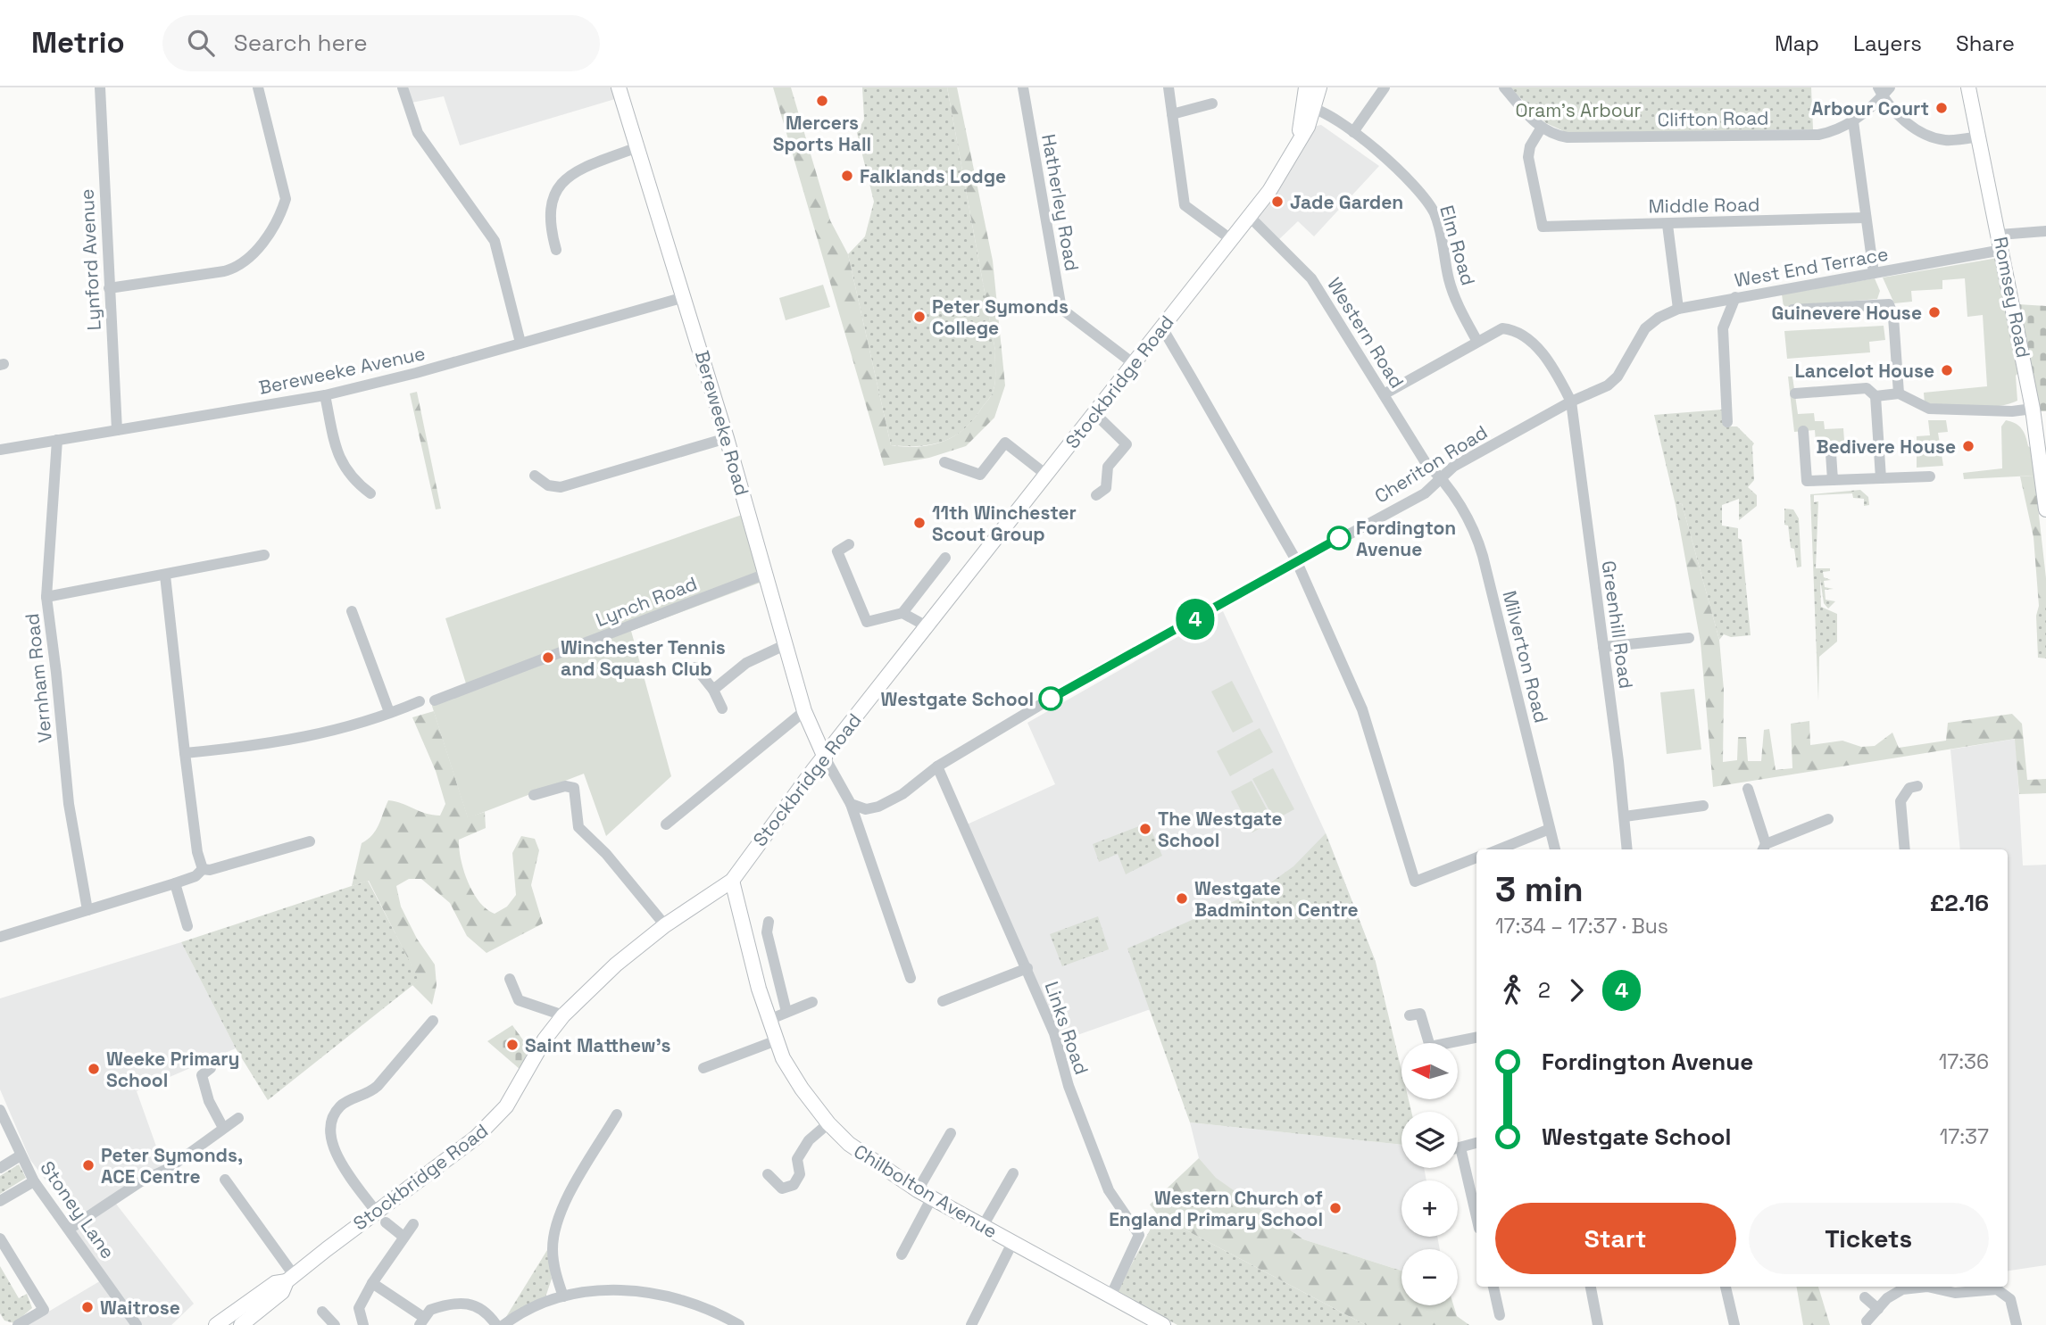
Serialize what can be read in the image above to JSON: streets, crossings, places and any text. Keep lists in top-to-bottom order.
{
  "streets": {
    "main road": [
      "Romsey Road",
      "Stockbridge Road",
      "Bereweeke Road",
      "Chilbolton Avenue"
    ],
    "street": [
      "Clifton Road",
      "Hatherley Road",
      "Middle Road",
      "Elm Road",
      "Lynford Avenue",
      "West End Terrace",
      "Western Road",
      "Bereweeke Avenue",
      "Cheriton Road",
      "Lynch Road",
      "Greenhill Road",
      "Milverton Road",
      "Vernham Road",
      "Links Road",
      "Stoney Lane"
    ]
  },
  "crossings": [
    ["Clifton Road", "Middle Road"],
    ["Hatherley Road", "Stockbridge Road"],
    ["Elm Road", "Stockbridge Road"],
    ["Lynford Avenue", "Bereweeke Avenue"],
    ["West End Terrace", "Romsey Road"],
    ["West End Terrace", "Cheriton Road"],
    ["Western Road", "Stockbridge Road"],
    ["Western Road", "Cheriton Road"],
    ["Western Road", "Milverton Road"],
    ["Bereweeke Avenue", "Bereweeke Road"],
    ["Bereweeke Avenue", "Vernham Road"],
    ["Stockbridge Road", "Bereweeke Road"],
    ["Stockbridge Road", "Chilbolton Avenue"],
    ["Bereweeke Road", "Lynch Road"],
    ["Cheriton Road", "Greenhill Road"],
    ["Cheriton Road", "Milverton Road"],
    ["Cheriton Road", "Links Road"],
    ["Links Road", "Chilbolton Avenue"]
  ],
  "parks": ["Oram's Arbour"],
  "places": [
    "Mercers Sports Hall",
    "Arbour Court",
    "Falklands Lodge",
    "Jade Garden",
    "Guinevere House",
    "Peter Symonds College",
    "Lancelot House",
    "Bedivere House",
    "11th Winchester Scout Group",
    "Fordington Avenue",
    "Winchester Tennis and Squash Club",
    "Westgate School",
    "The Westgate School",
    "Westgate Badminton Centre",
    "Saint Matthew's",
    "Weeke Primary School",
    "Peter Symonds, ACE Centre",
    "Western Church of England Primary School",
    "Waitrose"
  ],
  "lines": ["bus line 4"],
  "north": "left",
  "page": {
    "header": "Metrio",
    "search": "Search here",
    "nav": ["Map", "Layers", "Share"],
    "on_map": "4",
    "heading": ["3 min", "17:34 – 17:37 · Bus", "£2.16"],
    "legs": ["2", "4"],
    "list": [
      {
        "name": "Fordington Avenue",
        "value": "17:36"
      },
      {
        "name": "Westgate School",
        "value": "17:37"
      }
    ],
    "map_buttons": ["+", "−"],
    "buttons": ["Start", "Tickets"]
  }
}
